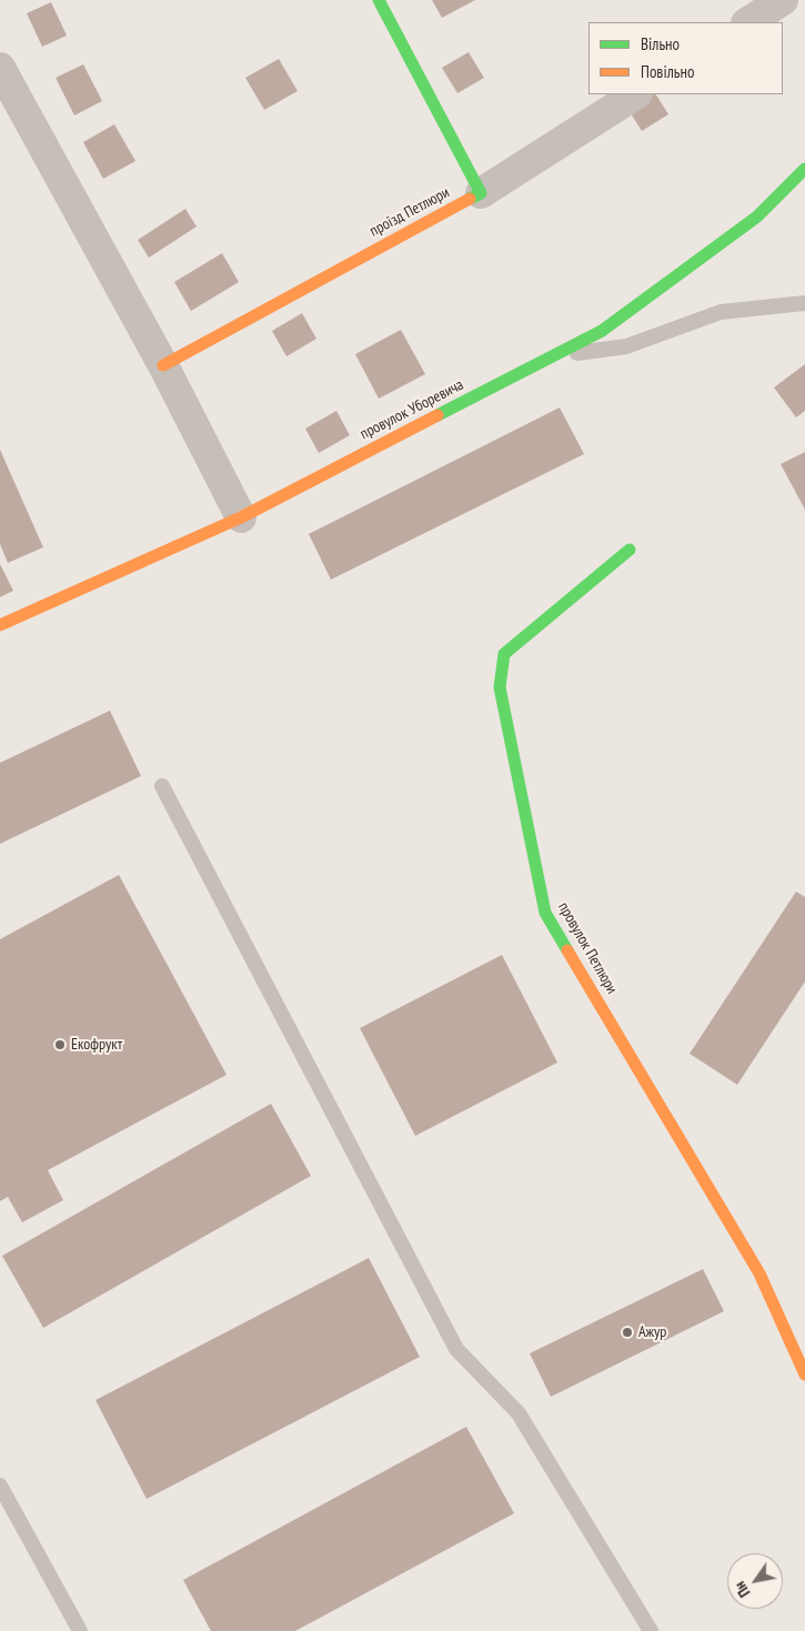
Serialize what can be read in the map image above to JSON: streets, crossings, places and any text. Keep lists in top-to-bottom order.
{
  "streets": {
    "street": ["проїзд Петлюри", "провулок Уборевича", "провулок Петлюри"]
  },
  "places": ["Екофрукт", "Ажур"],
  "legend": ["Вільно", "Повільно"],
  "north": "bottom left"
}
